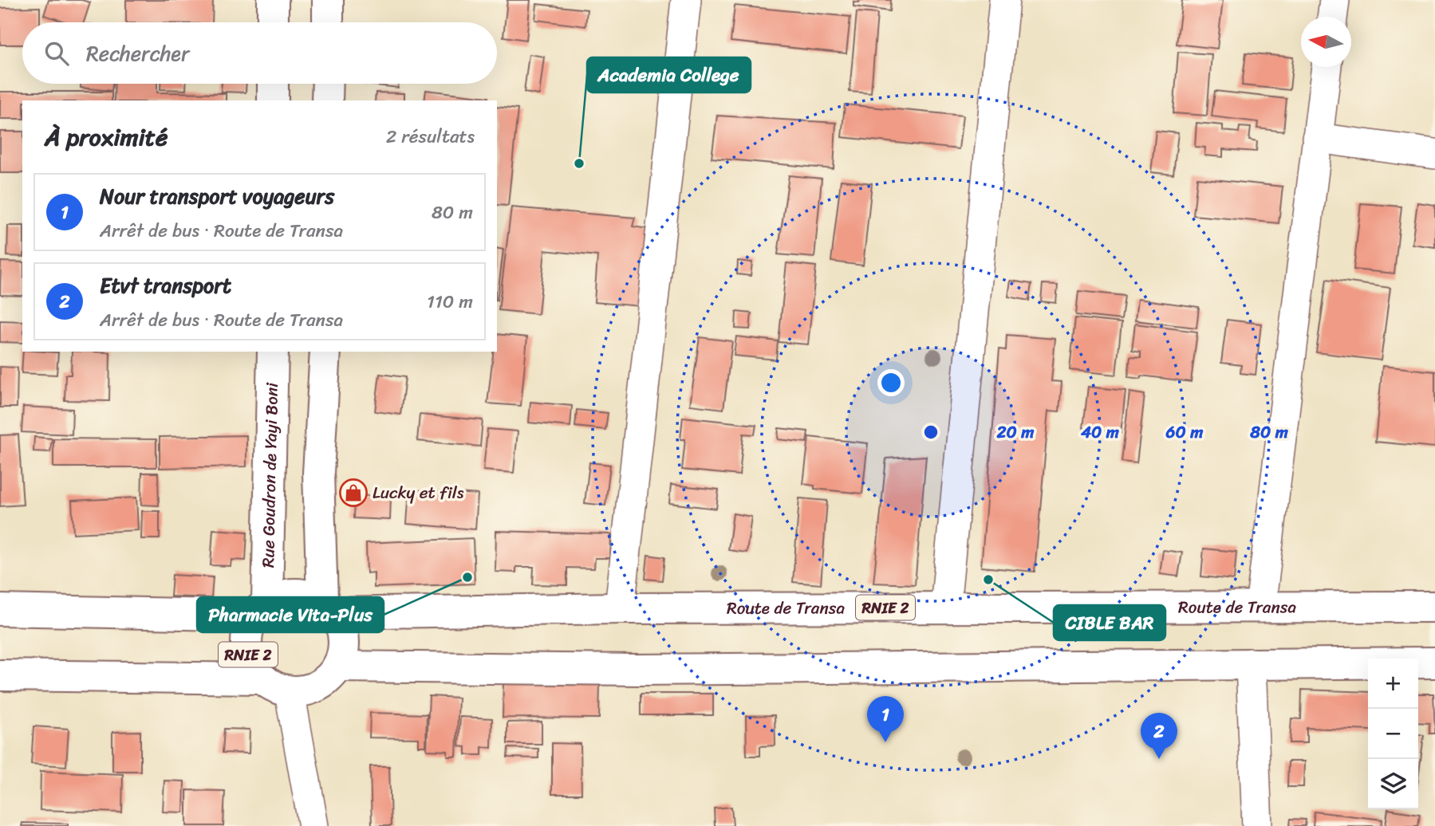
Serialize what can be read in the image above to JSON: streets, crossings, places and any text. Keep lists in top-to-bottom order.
{
  "streets": {
    "main road": ["Rue Goudron de Yayi Boni", "Route de Transa", "RNIE 2"]
  },
  "crossings": [
    ["Rue Goudron de Yayi Boni", "Route de Transa"],
    ["Rue Goudron de Yayi Boni", "RNIE 2"],
    ["Route de Transa", "RNIE 2"]
  ],
  "places": {
    "other": ["Academia College", "Pharmacie Vita-Plus", "CIBLE BAR"],
    "shop": ["Lucky et fils"]
  },
  "north": "left",
  "page": {
    "search": "Rechercher",
    "heading": ["À proximité", "2 résultats"],
    "list": [
      {
        "mark": "1",
        "name": "Nour transport voyageurs",
        "note": "Arrêt de bus · Route de Transa",
        "value": "80 m"
      },
      {
        "mark": "2",
        "name": "Etvt transport",
        "note": "Arrêt de bus · Route de Transa",
        "value": "110 m"
      }
    ],
    "map_buttons": ["+", "−"],
    "pins": ["1", "2"]
  },
  "rings": [
    "20 m",
    "40 m",
    "60 m",
    "80 m"
  ]
}
